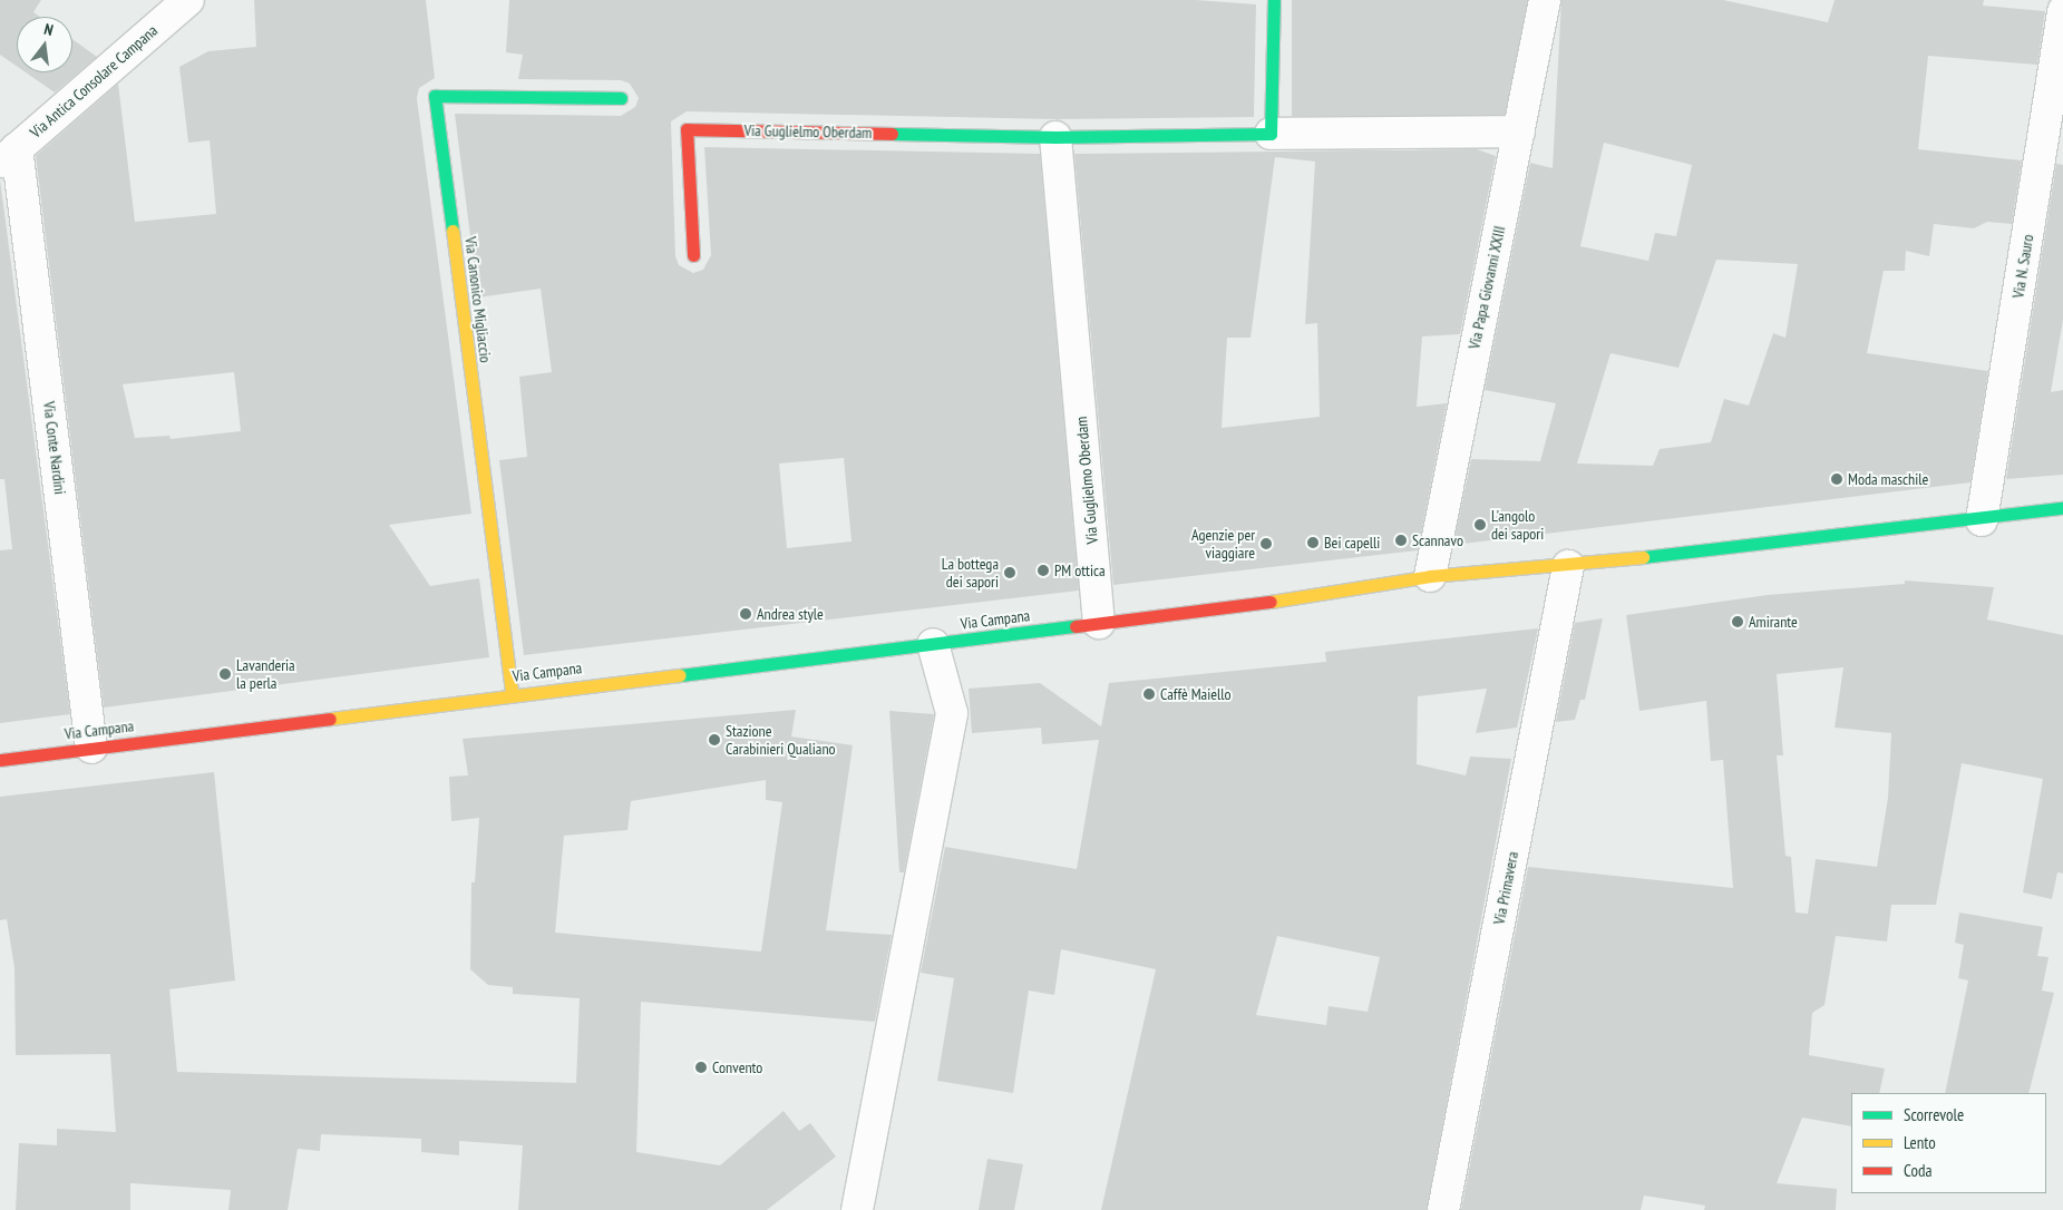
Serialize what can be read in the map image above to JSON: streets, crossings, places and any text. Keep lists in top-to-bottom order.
{
  "streets": {
    "main road": ["Via Guglielmo Oberdam", "Via Canonico Migliaccio", "Via Campana"],
    "street": [
      "Via Antica Consolare Campana",
      "Via N. Sauro",
      "Via Papa Giovanni XXIII",
      "Via Conte Nardini",
      "Via Primavera"
    ]
  },
  "crossings": [
    ["Via Antica Consolare Campana", "Via Conte Nardini"],
    ["Via Guglielmo Oberdam", "Via Campana"],
    ["Via N. Sauro", "Via Campana"],
    ["Via Papa Giovanni XXIII", "Via Campana"],
    ["Via Canonico Migliaccio", "Via Campana"],
    ["Via Conte Nardini", "Via Campana"],
    ["Via Campana", "Via Primavera"]
  ],
  "places": [
    "Moda maschile",
    "L'angolo dei sapori",
    "Scannavo",
    "Bei capelli",
    "Agenzie per viaggiare",
    "PM ottica",
    "La bottega dei sapori",
    "Andrea style",
    "Amirante",
    "Lavanderia la perla",
    "Caffè Maiello",
    "Stazione Carabinieri Qualiano",
    "Convento"
  ],
  "legend": ["Scorrevole", "Lento", "Coda"],
  "north": "top"
}
